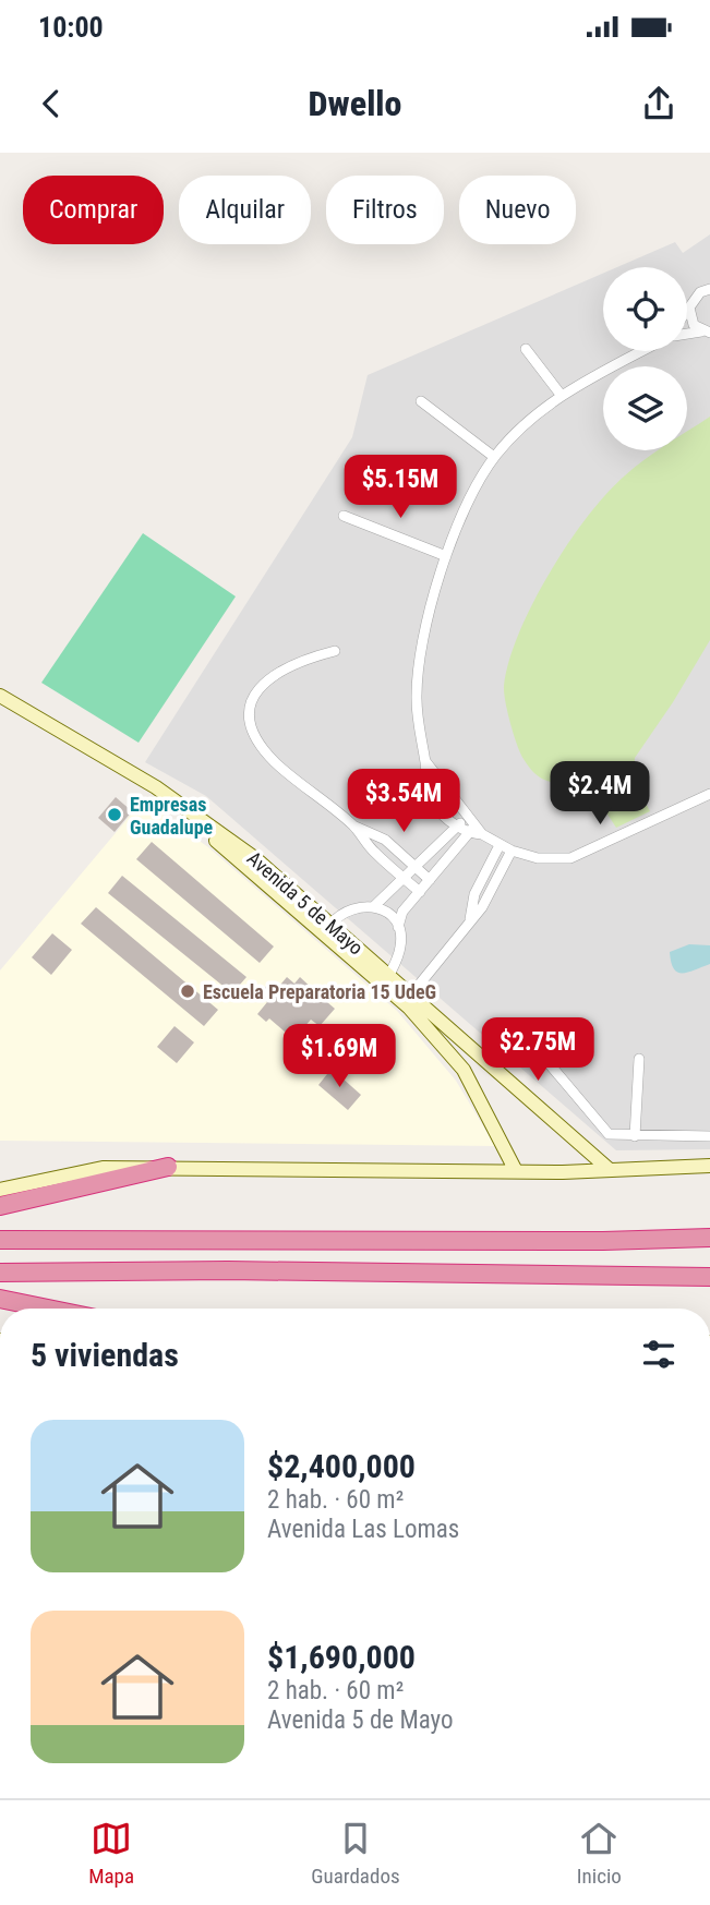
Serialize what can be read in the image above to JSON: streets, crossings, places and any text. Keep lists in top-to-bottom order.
{
  "streets": {
    "main road": ["Avenida 5 de Mayo"]
  },
  "places": ["Empresas Guadalupe", "Escuela Preparatoria 15 UdeG"],
  "page": {
    "status": "10:00",
    "header": "Dwello",
    "chip": [
      "Comprar",
      "Alquilar",
      "Filtros",
      "Nuevo"
    ],
    "price": [
      "$5.15M",
      "$2.4M",
      "$3.54M",
      "$2.75M",
      "$1.69M"
    ],
    "heading": "5 viviendas",
    "list": [
      {
        "name": "$2,400,000",
        "note": "2 hab. · 60 m² · Avenida Las Lomas"
      },
      {
        "name": "$1,690,000",
        "note": "2 hab. · 60 m² · Avenida 5 de Mayo"
      }
    ],
    "tabs": ["Mapa", "Guardados", "Inicio"]
  }
}
